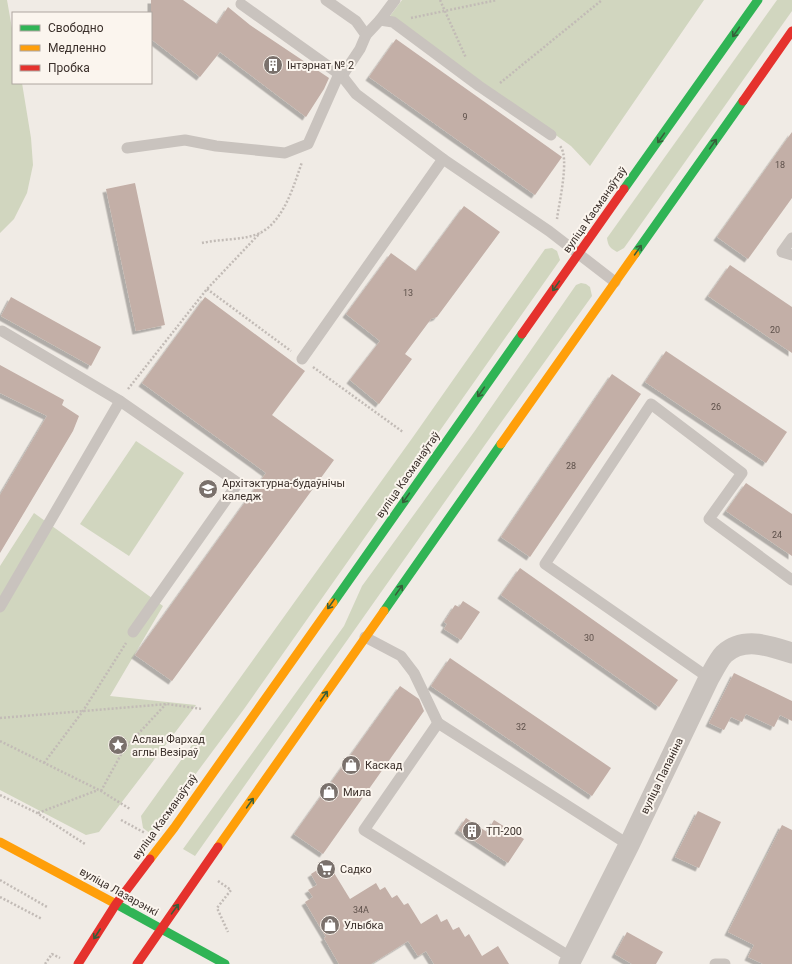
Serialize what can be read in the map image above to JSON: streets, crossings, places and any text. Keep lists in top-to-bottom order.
{
  "streets": {
    "main road": ["вуліца Касманаўтаў", "вуліца Лазарэнкі"],
    "street": ["вуліца Папаніна"]
  },
  "crossings": [
    ["вуліца Касманаўтаў", "вуліца Лазарэнкі"]
  ],
  "places": {
    "building": ["Інтэрнат № 2", "ТП-200"],
    "school or university": ["Архітэктурна-будаўнічы каледж"],
    "place": ["Аслан Фархад аглы Везіраў"],
    "shop": ["Каскад", "Мила", "Улыбка"],
    "supermarket": ["Садко"]
  },
  "house_numbers": [
    "9",
    "18",
    "13",
    "20",
    "26",
    "28",
    "24",
    "30",
    "32",
    "34А"
  ],
  "legend": ["Свободно", "Медленно", "Пробка"]
}
